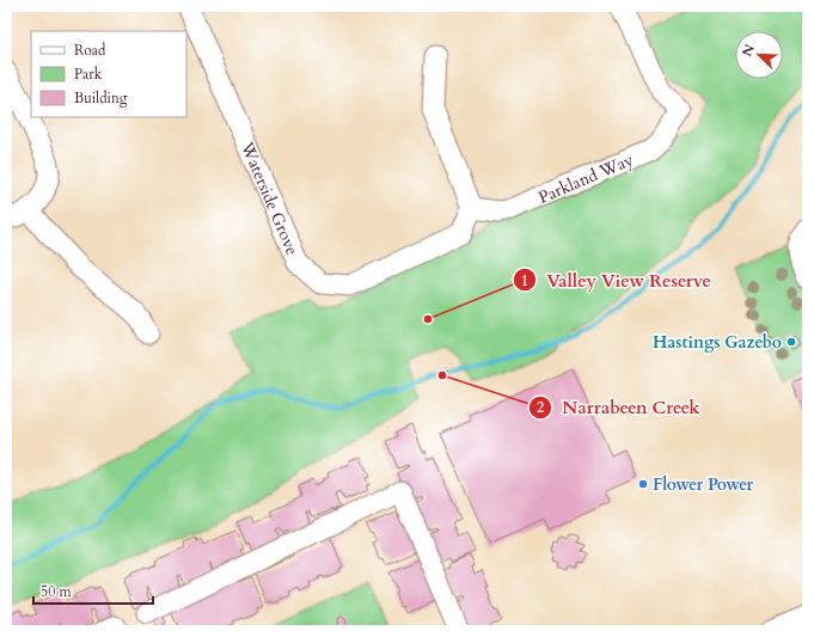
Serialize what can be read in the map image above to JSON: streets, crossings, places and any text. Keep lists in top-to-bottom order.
{
  "streets": {
    "street": ["Parkland Way", "Waterside Grove"]
  },
  "crossings": [
    ["Parkland Way", "Waterside Grove"]
  ],
  "places": [
    "Valley View Reserve",
    "Hastings Gazebo",
    "Narrabeen Creek",
    "Flower Power"
  ],
  "legend": ["Road", "Park", "Building"],
  "scale_bar": "50 m",
  "north": "top left"
}
